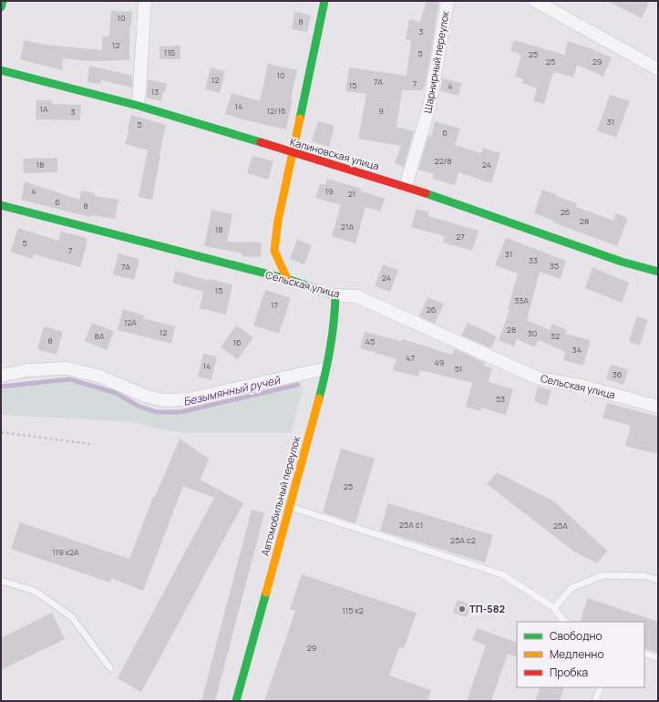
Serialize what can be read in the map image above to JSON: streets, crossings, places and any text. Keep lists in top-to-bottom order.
{
  "streets": {
    "street": [
      "Шарнирный переулок",
      "Калиновская улица",
      "Сельская улица",
      "Автомобильный переулок"
    ]
  },
  "crossings": [
    ["Шарнирный переулок", "Калиновская улица"],
    ["Сельская улица", "Автомобильный переулок"]
  ],
  "water": ["Безымянный ручей"],
  "places": ["ТП-582"],
  "house_numbers": [
    "10",
    "8",
    "3",
    "12",
    "11Б",
    "5",
    "25",
    "25",
    "29",
    "10",
    "12",
    "7А",
    "7",
    "15",
    "4",
    "13",
    "14",
    "1А",
    "12/16",
    "9",
    "3",
    "31",
    "5",
    "6",
    "22/8",
    "18",
    "24",
    "4",
    "19",
    "21",
    "6",
    "8",
    "26",
    "28",
    "21А",
    "18",
    "27",
    "5",
    "7",
    "31",
    "33",
    "35",
    "7А",
    "24",
    "15",
    "33А",
    "17",
    "26",
    "12А",
    "28",
    "12",
    "30",
    "8А",
    "32",
    "8",
    "45",
    "16",
    "34",
    "47",
    "49",
    "14",
    "51",
    "36",
    "53",
    "25",
    "25А с1",
    "25А",
    "25А с2",
    "119 к2А",
    "115 к2",
    "29"
  ],
  "legend": ["Свободно", "Медленно", "Пробка"]
}
